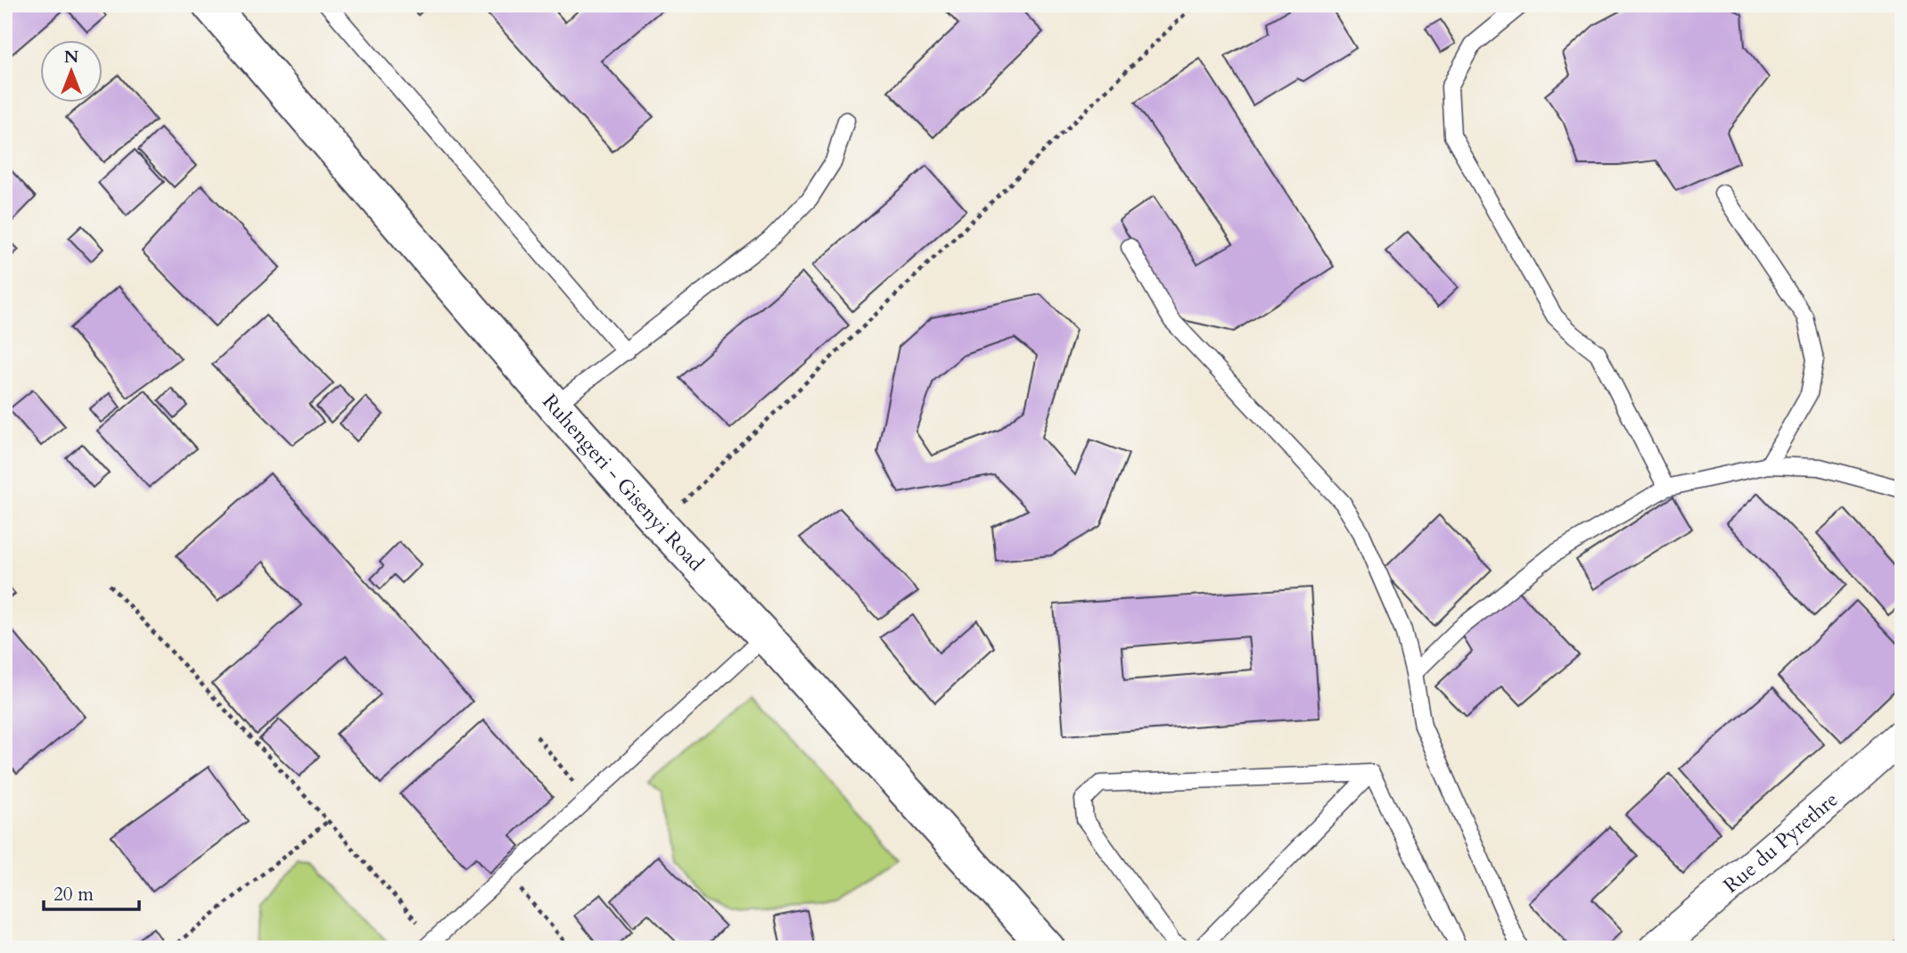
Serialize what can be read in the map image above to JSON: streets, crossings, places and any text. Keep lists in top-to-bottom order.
{
  "streets": {
    "highway": ["Ruhengeri - Gisenyi Road"],
    "street": ["Rue du Pyrethre"]
  },
  "scale_bar": "20 m",
  "north": "top"
}
